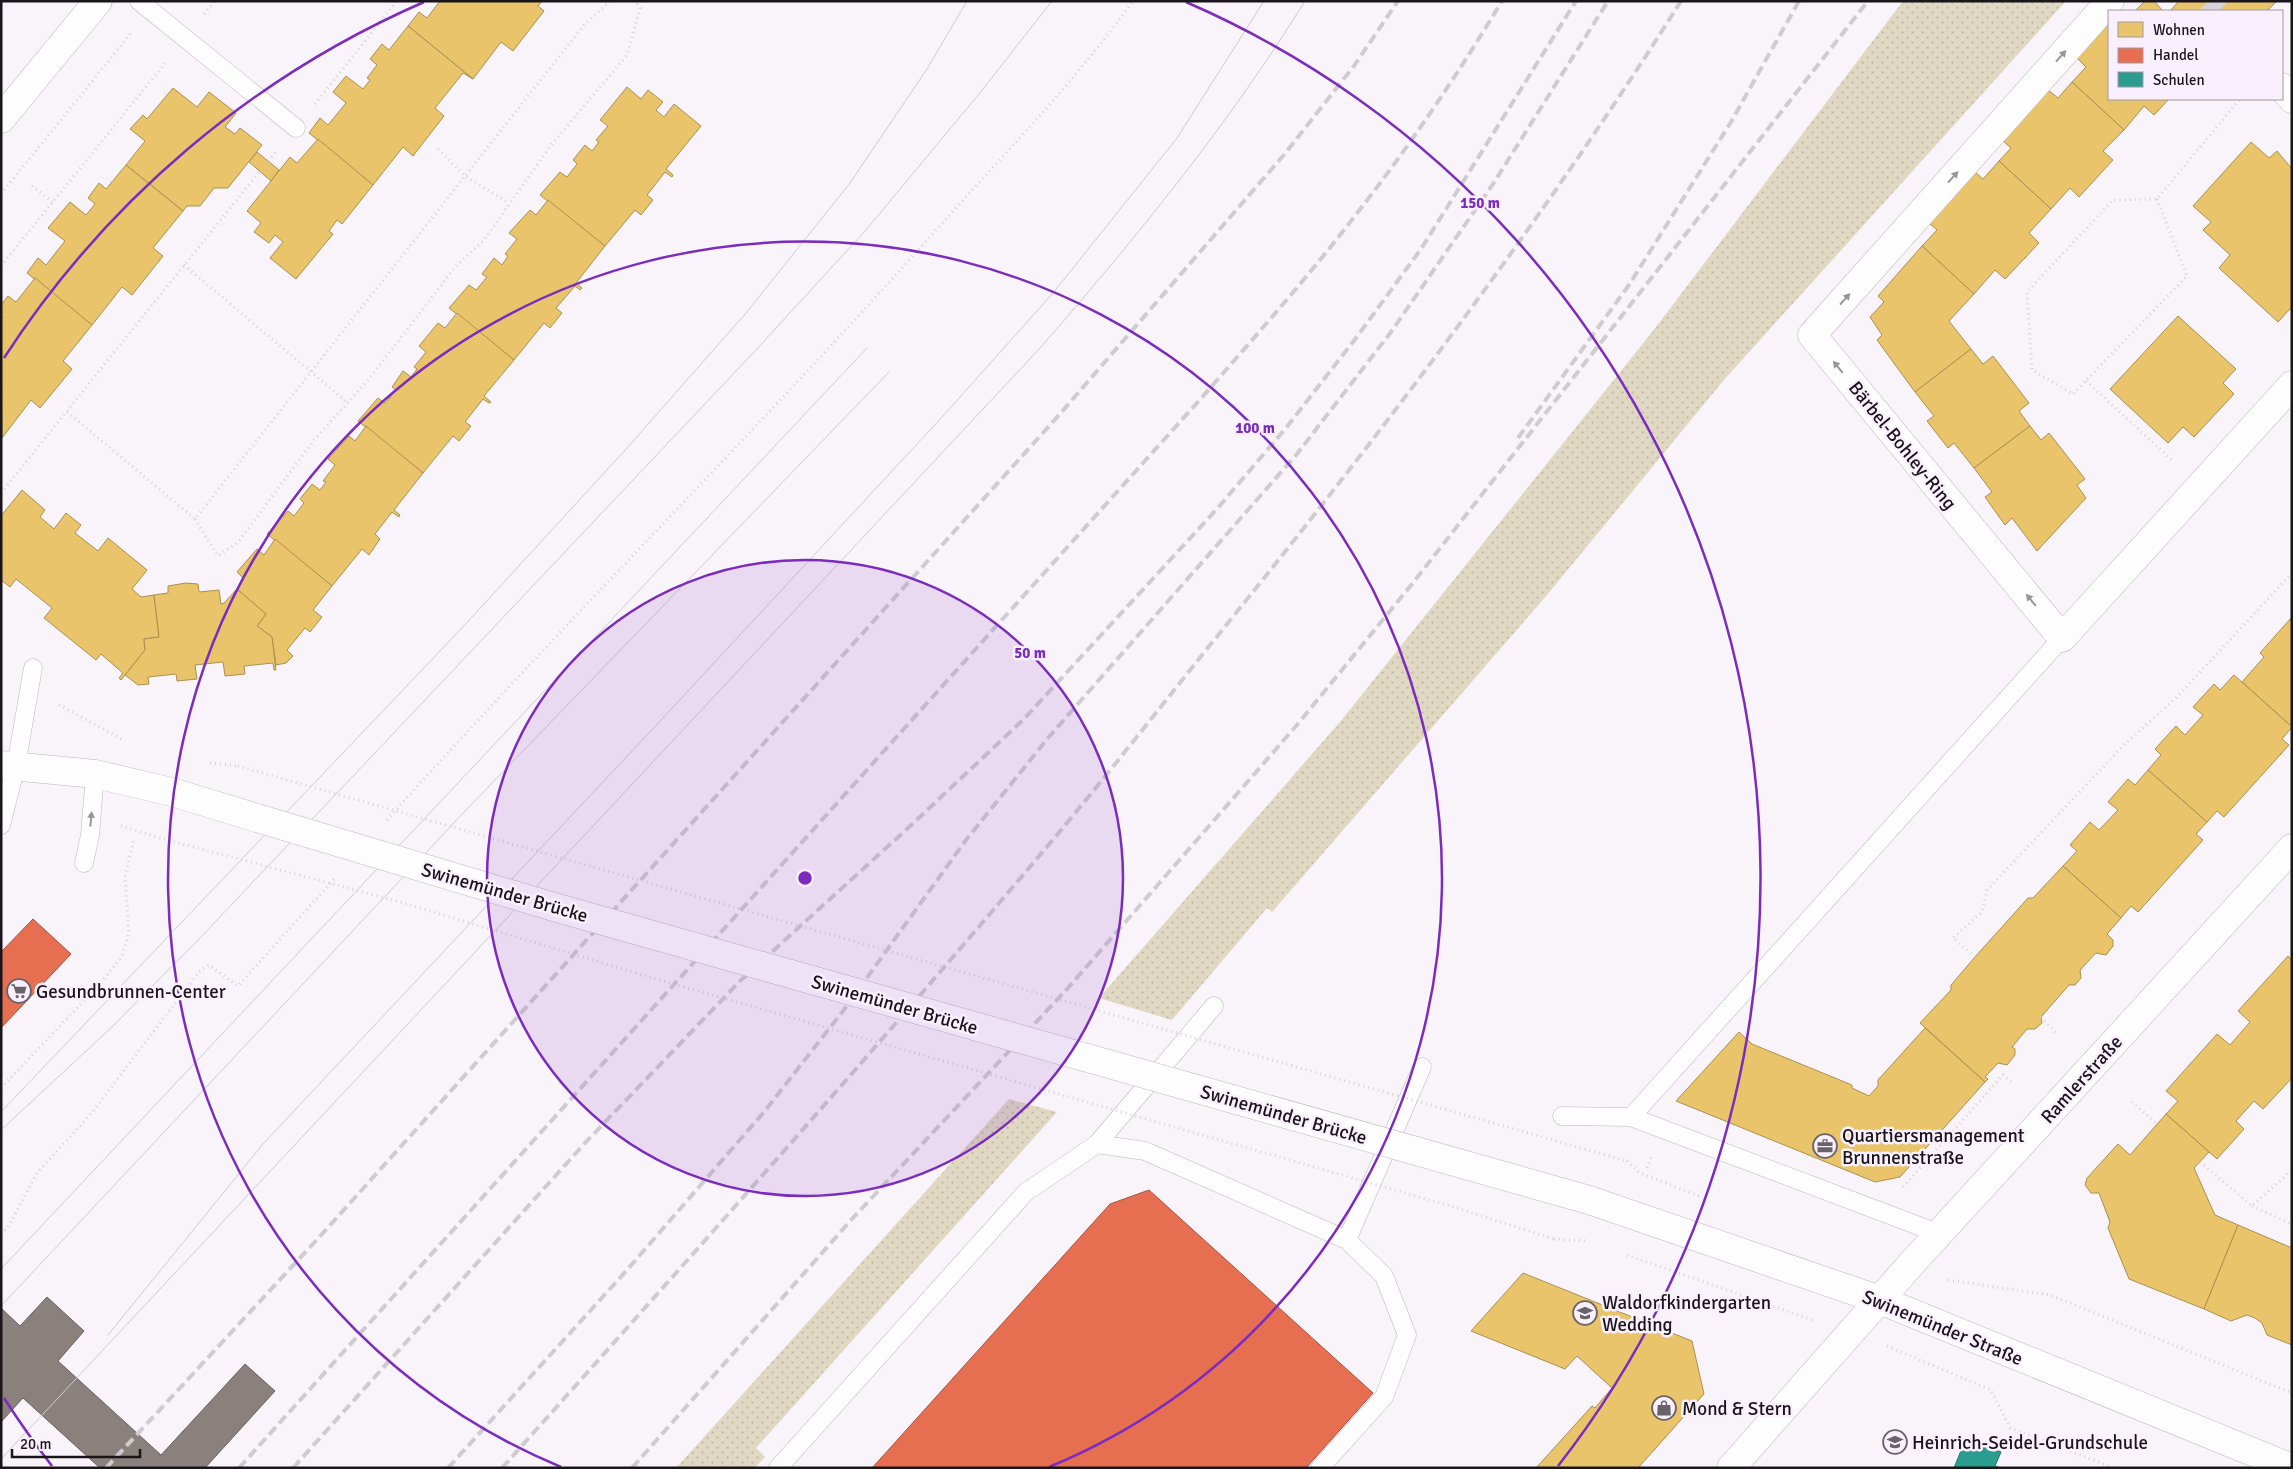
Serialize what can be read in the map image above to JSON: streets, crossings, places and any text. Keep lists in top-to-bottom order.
{
  "streets": {
    "street": [
      "Bärbel-Bohley-Ring",
      "Swinemünder Brücke",
      "Ramlerstraße",
      "Swinemünder Straße"
    ]
  },
  "crossings": [
    ["Swinemünder Brücke", "Swinemünder Straße"],
    ["Ramlerstraße", "Swinemünder Straße"]
  ],
  "places": {
    "supermarket": ["Gesundbrunnen-Center"],
    "office": ["Quartiersmanagement Brunnenstraße"],
    "school or university": ["Waldorfkindergarten Wedding", "Heinrich-Seidel-Grundschule"],
    "shop": ["Mond & Stern"]
  },
  "legend": ["Wohnen", "Handel", "Schulen"],
  "scale_bar": "20 m",
  "rings": ["150 m", "100 m", "50 m"]
}
